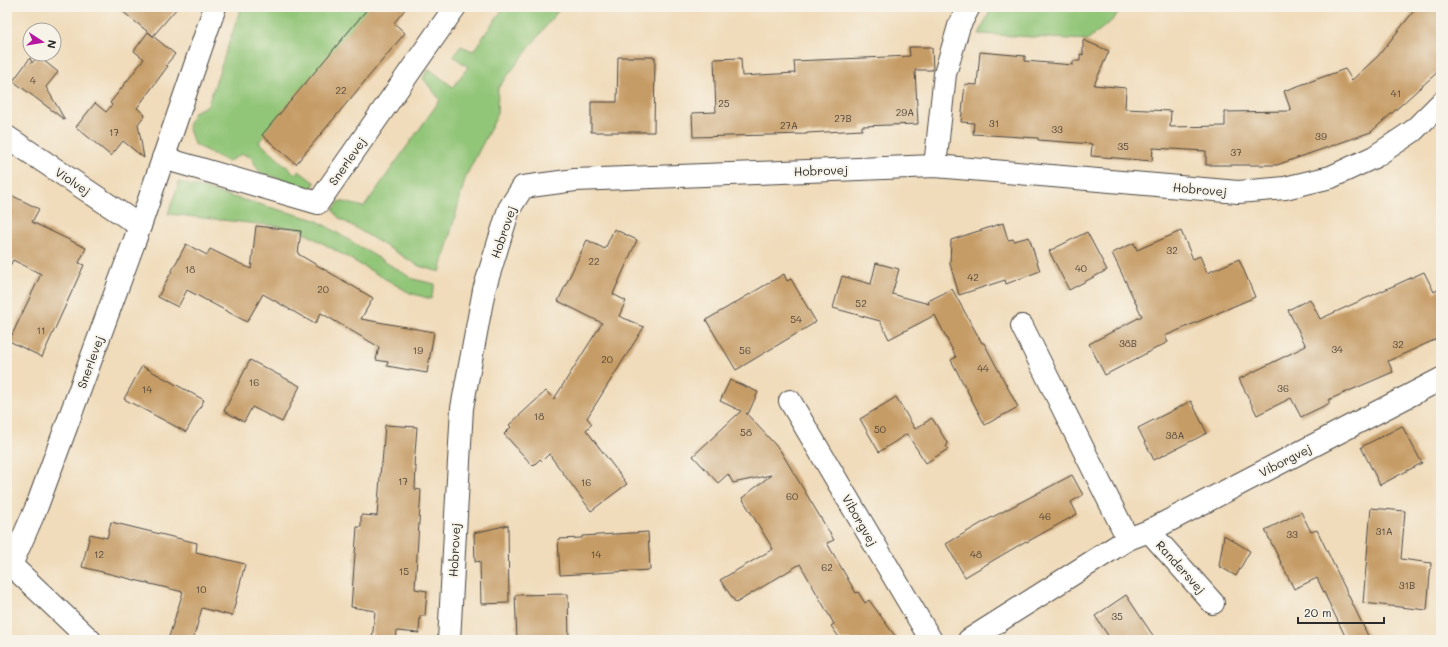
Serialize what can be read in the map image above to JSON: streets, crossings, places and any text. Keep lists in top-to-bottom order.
{
  "streets": {
    "street": [
      "Snerlevej",
      "Hobrovej",
      "Violvej",
      "Viborgvej",
      "Randersvej"
    ]
  },
  "crossings": [
    ["Snerlevej", "Violvej"],
    ["Viborgvej", "Randersvej"]
  ],
  "house_numbers": [
    "4",
    "22",
    "41",
    "25",
    "29A",
    "27B",
    "31",
    "27A",
    "33",
    "17",
    "39",
    "35",
    "37",
    "32",
    "22",
    "40",
    "18",
    "42",
    "20",
    "52",
    "54",
    "11",
    "38B",
    "32",
    "34",
    "19",
    "56",
    "20",
    "44",
    "16",
    "36",
    "14",
    "18",
    "50",
    "58",
    "38A",
    "17",
    "16",
    "60",
    "46",
    "31A",
    "33",
    "12",
    "14",
    "48",
    "62",
    "15",
    "31B",
    "10",
    "35"
  ],
  "scale_bar": "20 m",
  "north": "right"
}
